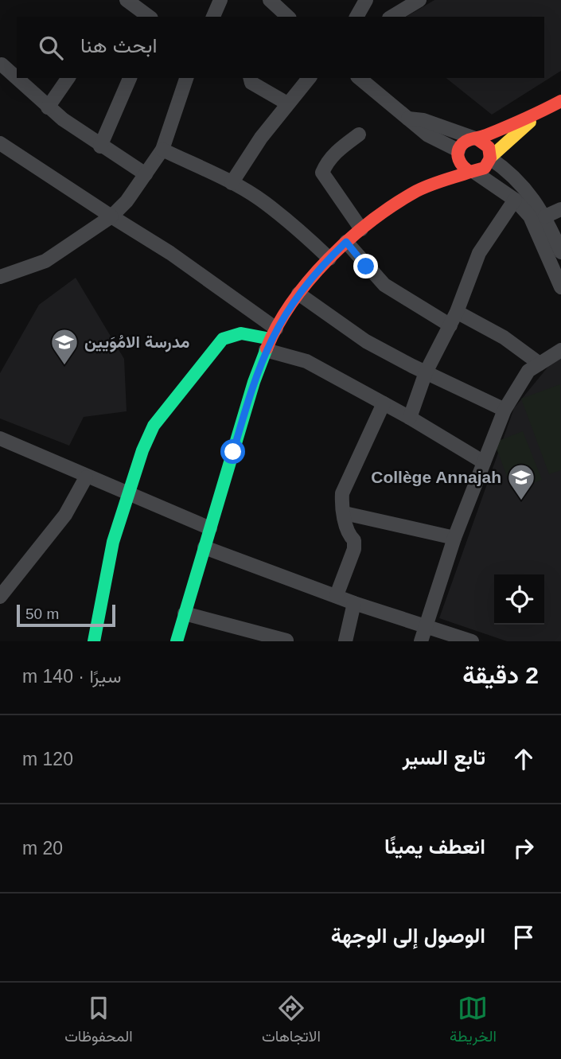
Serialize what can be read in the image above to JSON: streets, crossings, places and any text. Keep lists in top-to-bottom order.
{
  "places": {
    "school or university": ["مدرسة الامُوَيين", "Collège Annajah"]
  },
  "scale_bar": "50 m",
  "page": {
    "search": "ابحث هنا",
    "scale": "50 m",
    "heading": ["2 دقيقة", "سيرًا · 140 m"],
    "list": [
      ["تابع السير", "120 m"],
      ["انعطف يمينًا", "20 m"],
      "الوصول إلى الوجهة"
    ],
    "nav": ["الخريطة", "الاتجاهات", "المحفوظات"]
  }
}
